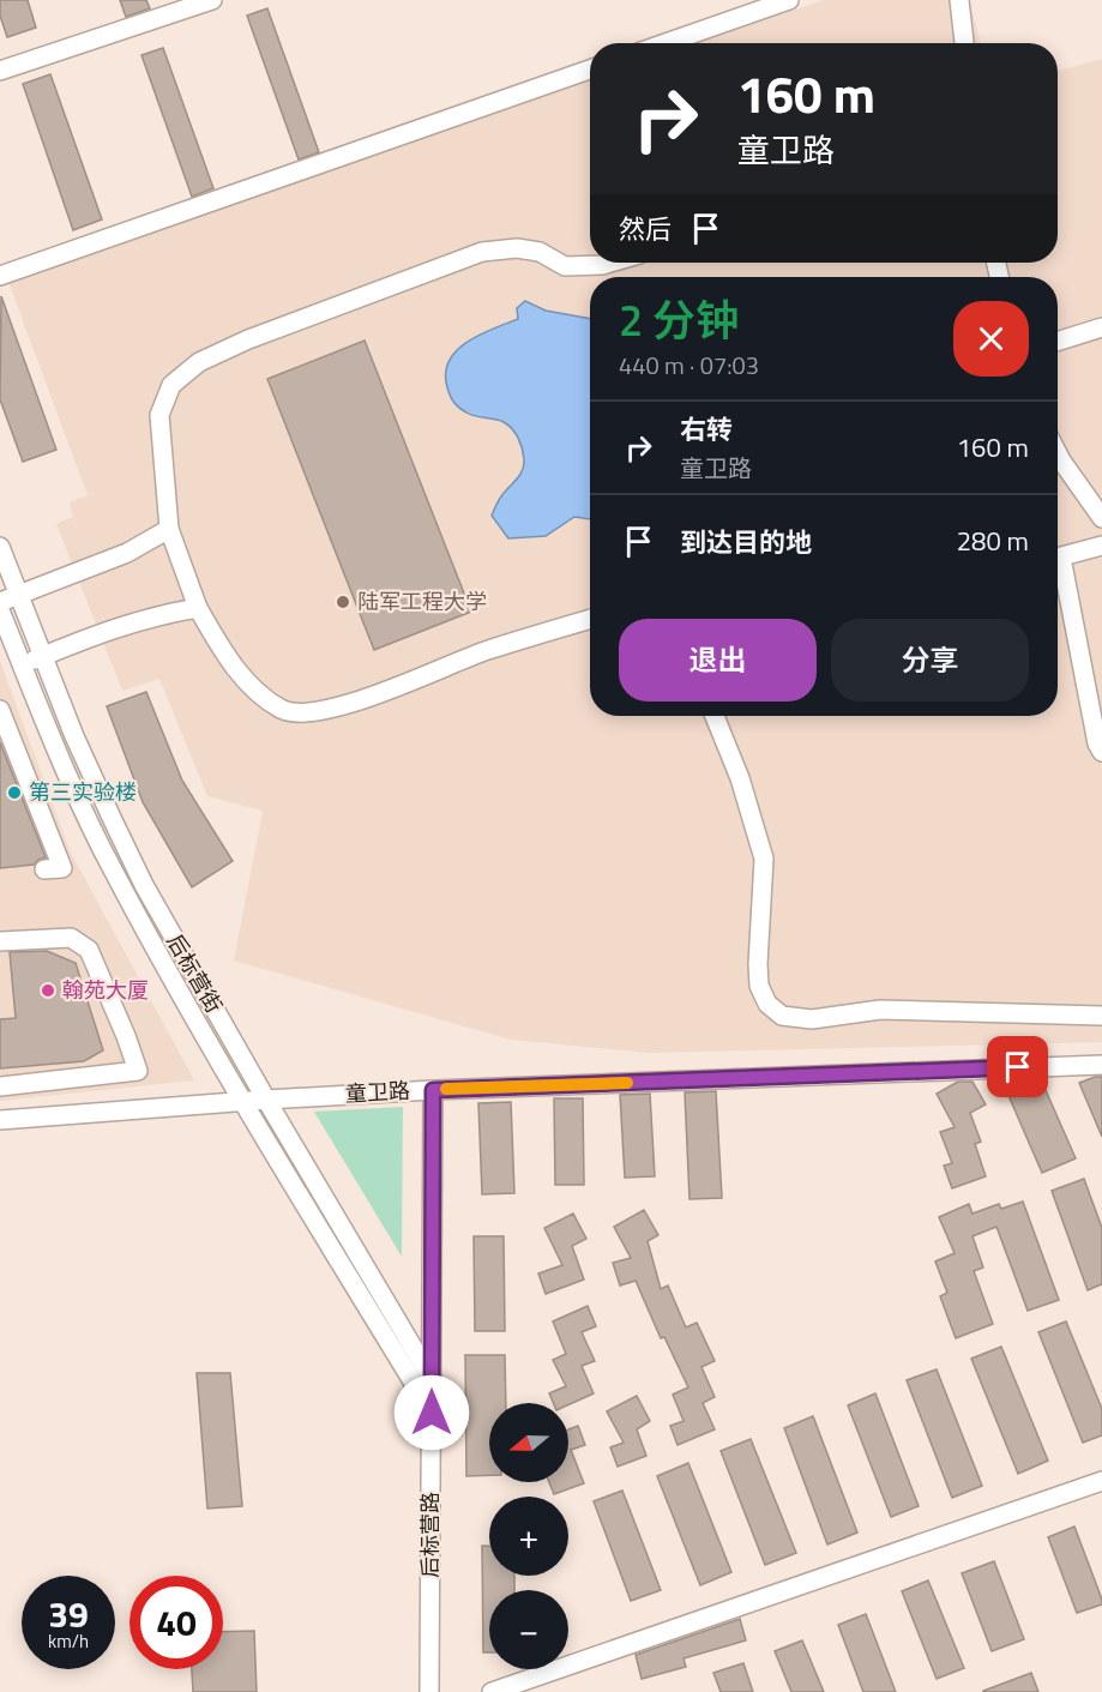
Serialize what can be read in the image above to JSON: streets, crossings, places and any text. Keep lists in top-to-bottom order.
{
  "streets": {
    "street": ["后标营街", "童卫路", "后标营路"]
  },
  "crossings": [
    ["后标营街", "童卫路"],
    ["后标营街", "后标营路"],
    ["童卫路", "后标营路"]
  ],
  "places": ["陆军工程大学", "第三实验楼", "翰苑大厦"],
  "north": "left",
  "page": {
    "turn": ["160 m", "童卫路"],
    "then": "然后",
    "heading": ["2 分钟", "440 m · 07:03"],
    "list": [
      {
        "name": "右转",
        "note": "童卫路",
        "value": "160 m"
      },
      {
        "name": "到达目的地",
        "value": "280 m"
      }
    ],
    "buttons": ["退出", "分享"],
    "map_buttons": ["+", "−"],
    "speed": "39 km/h",
    "limit": "40"
  }
}
